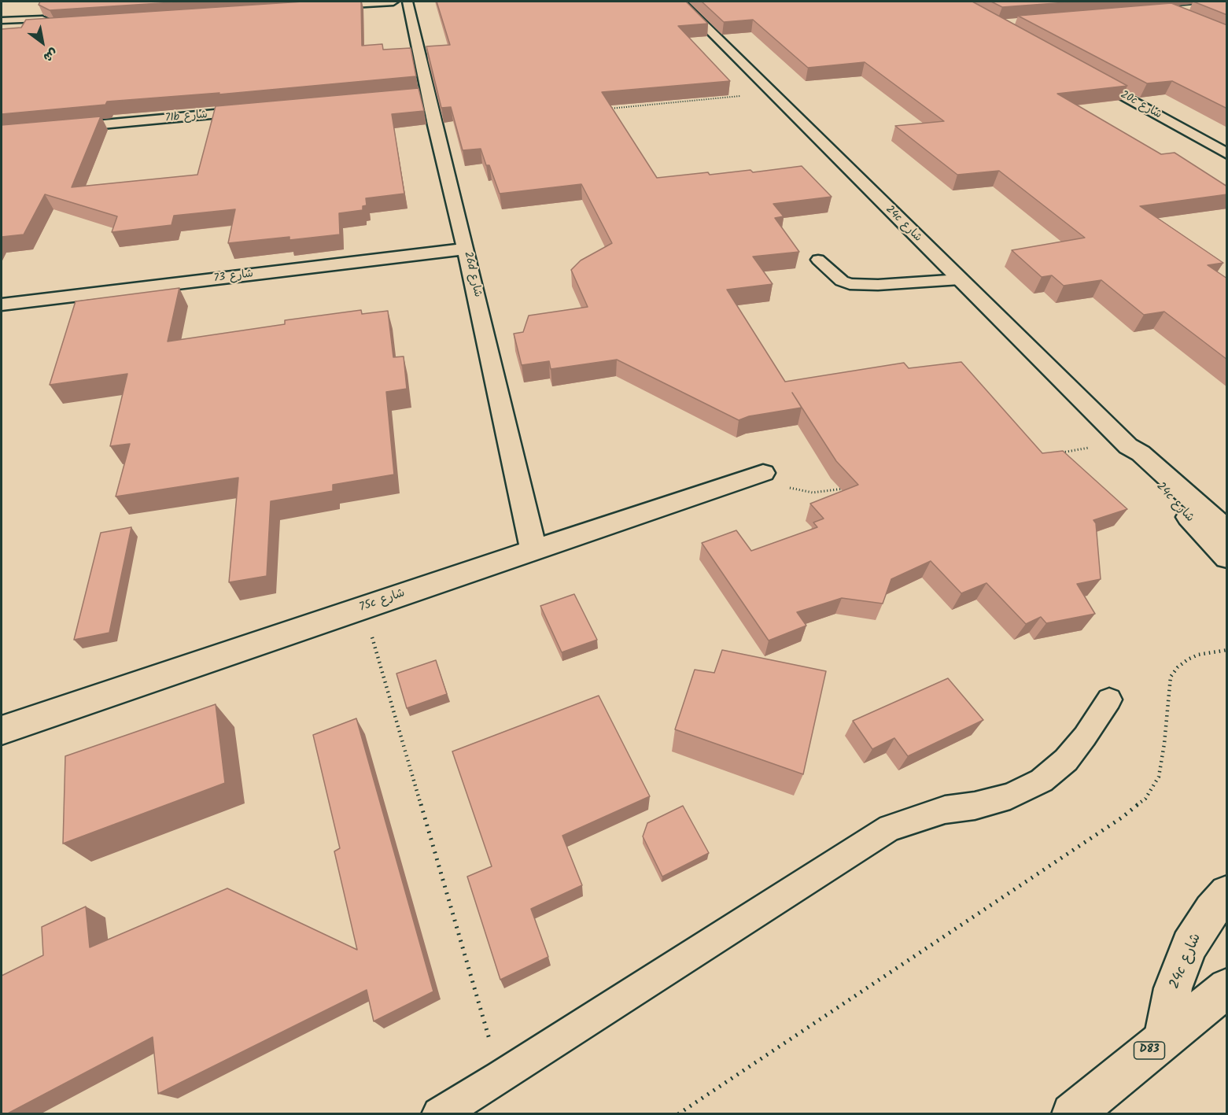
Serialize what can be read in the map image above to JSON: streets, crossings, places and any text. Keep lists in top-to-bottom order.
{
  "streets": {
    "main road": [
      "20c شارع",
      "71b شارع",
      "24c شارع",
      "26d شارع",
      "شارع 73",
      "75c شارع",
      "D83"
    ]
  },
  "crossings": [
    ["24c شارع", "D83"],
    ["26d شارع", "شارع 73"],
    ["26d شارع", "75c شارع"]
  ],
  "north": "bottom right"
}
